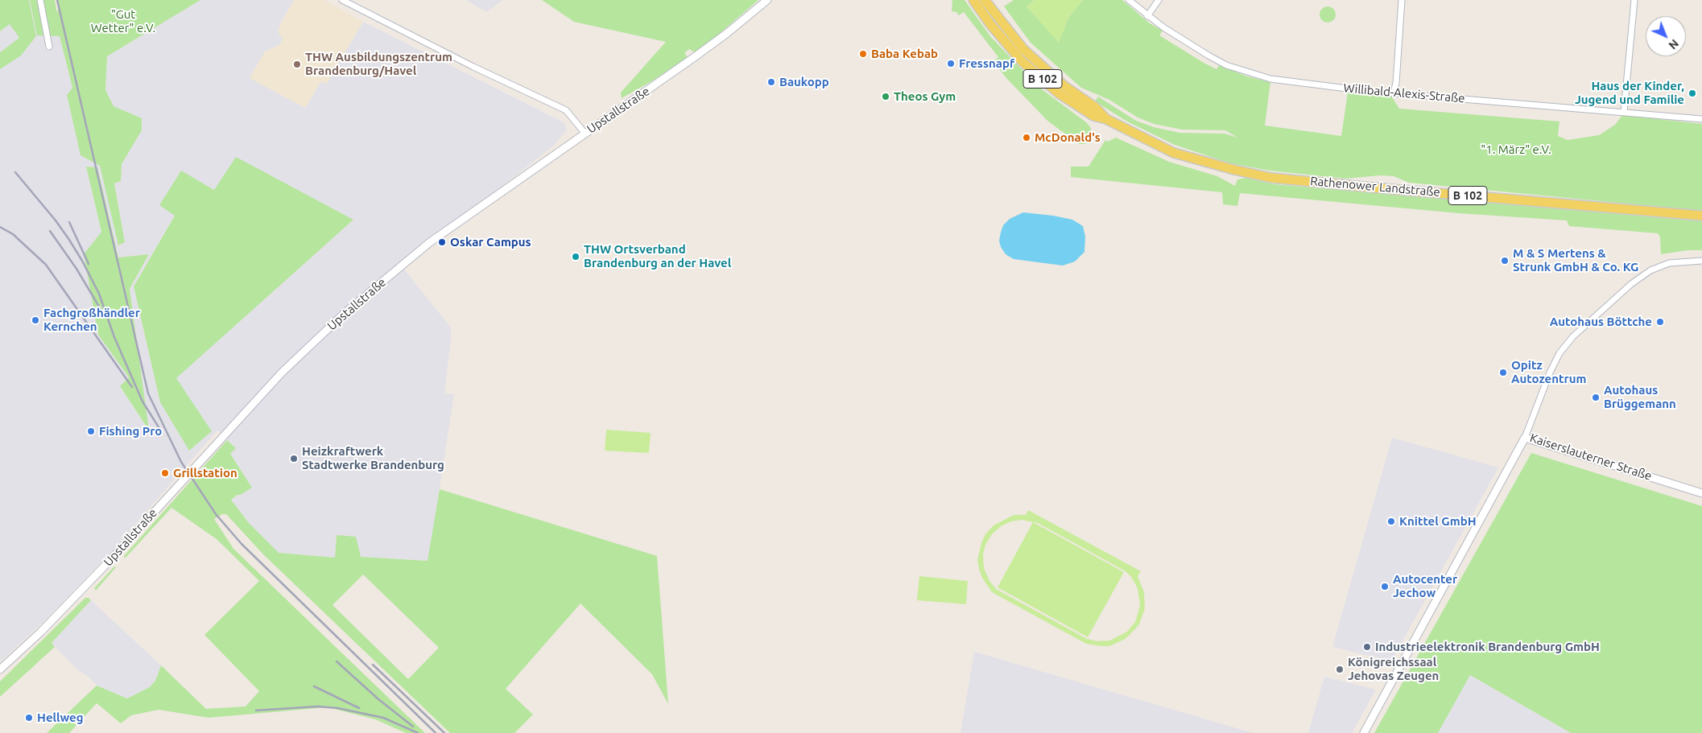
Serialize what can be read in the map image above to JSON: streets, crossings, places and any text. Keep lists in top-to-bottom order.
{
  "streets": {
    "main road": ["B 102", "Rathenower Landstraße"],
    "street": ["Willibald-Alexis-Straße", "Upstallstraße", "Kaiserslauterner Straße"]
  },
  "parks": ["\"Gut Wetter\" e.V.", "\"1. März\" e.V."],
  "places": [
    "Baba Kebab",
    "Fressnapf",
    "THW Ausbildungszentrum Brandenburg/Havel",
    "Baukopp",
    "Haus der Kinder, Jugend und Familie",
    "Theos Gym",
    "McDonald's",
    "Oskar Campus",
    "THW Ortsverband Brandenburg an der Havel",
    "M & S Mertens & Strunk GmbH & Co. KG",
    "Fachgroßhändler Kernchen",
    "Autohaus Böttche",
    "Opitz Autozentrum",
    "Autohaus Brüggemann",
    "Fishing Pro",
    "Heizkraftwerk Stadtwerke Brandenburg",
    "Grillstation",
    "Knittel GmbH",
    "Autocenter Jechow",
    "Industrieelektronik Brandenburg GmbH",
    "Königreichssaal Jehovas Zeugen",
    "Hellweg"
  ],
  "north": "bottom right"
}
